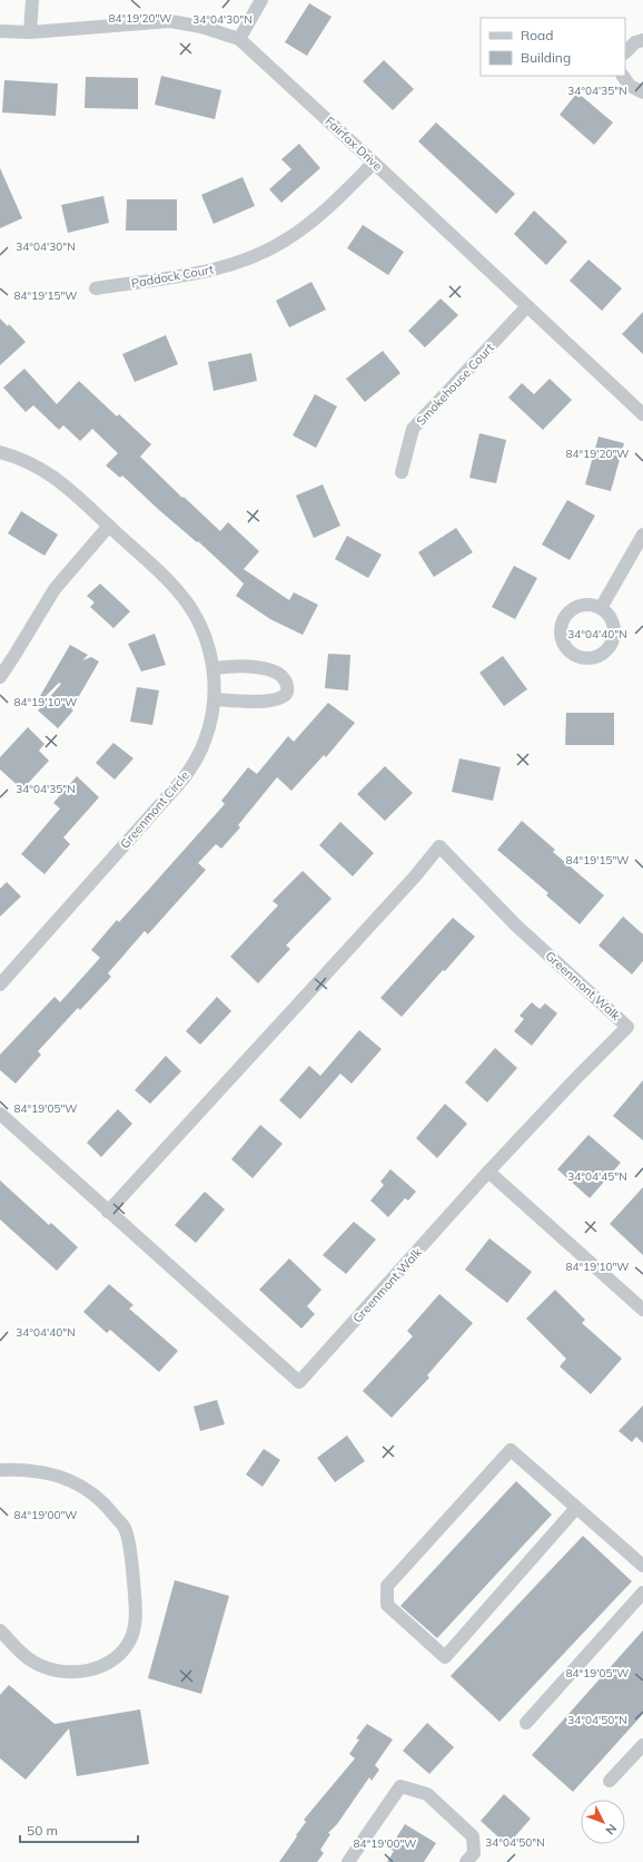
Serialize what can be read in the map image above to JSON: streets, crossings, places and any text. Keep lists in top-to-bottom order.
{
  "streets": {
    "street": [
      "Fairfax Drive",
      "Paddock Court",
      "Smokehouse Court",
      "Greenmont Circle",
      "Greenmont Walk"
    ]
  },
  "crossings": [
    ["Fairfax Drive", "Paddock Court"],
    ["Fairfax Drive", "Smokehouse Court"]
  ],
  "legend": ["Road", "Building"],
  "scale_bar": "50 m",
  "north": "bottom right",
  "coordinates": [
    "84°19'20\"W",
    "34°04'30\"N",
    "34°04'35\"N",
    "84°19'15\"W",
    "34°04'40\"N",
    "84°19'10\"W",
    "84°19'05\"W",
    "34°04'45\"N",
    "84°19'00\"W",
    "34°04'50\"N"
  ]
}
